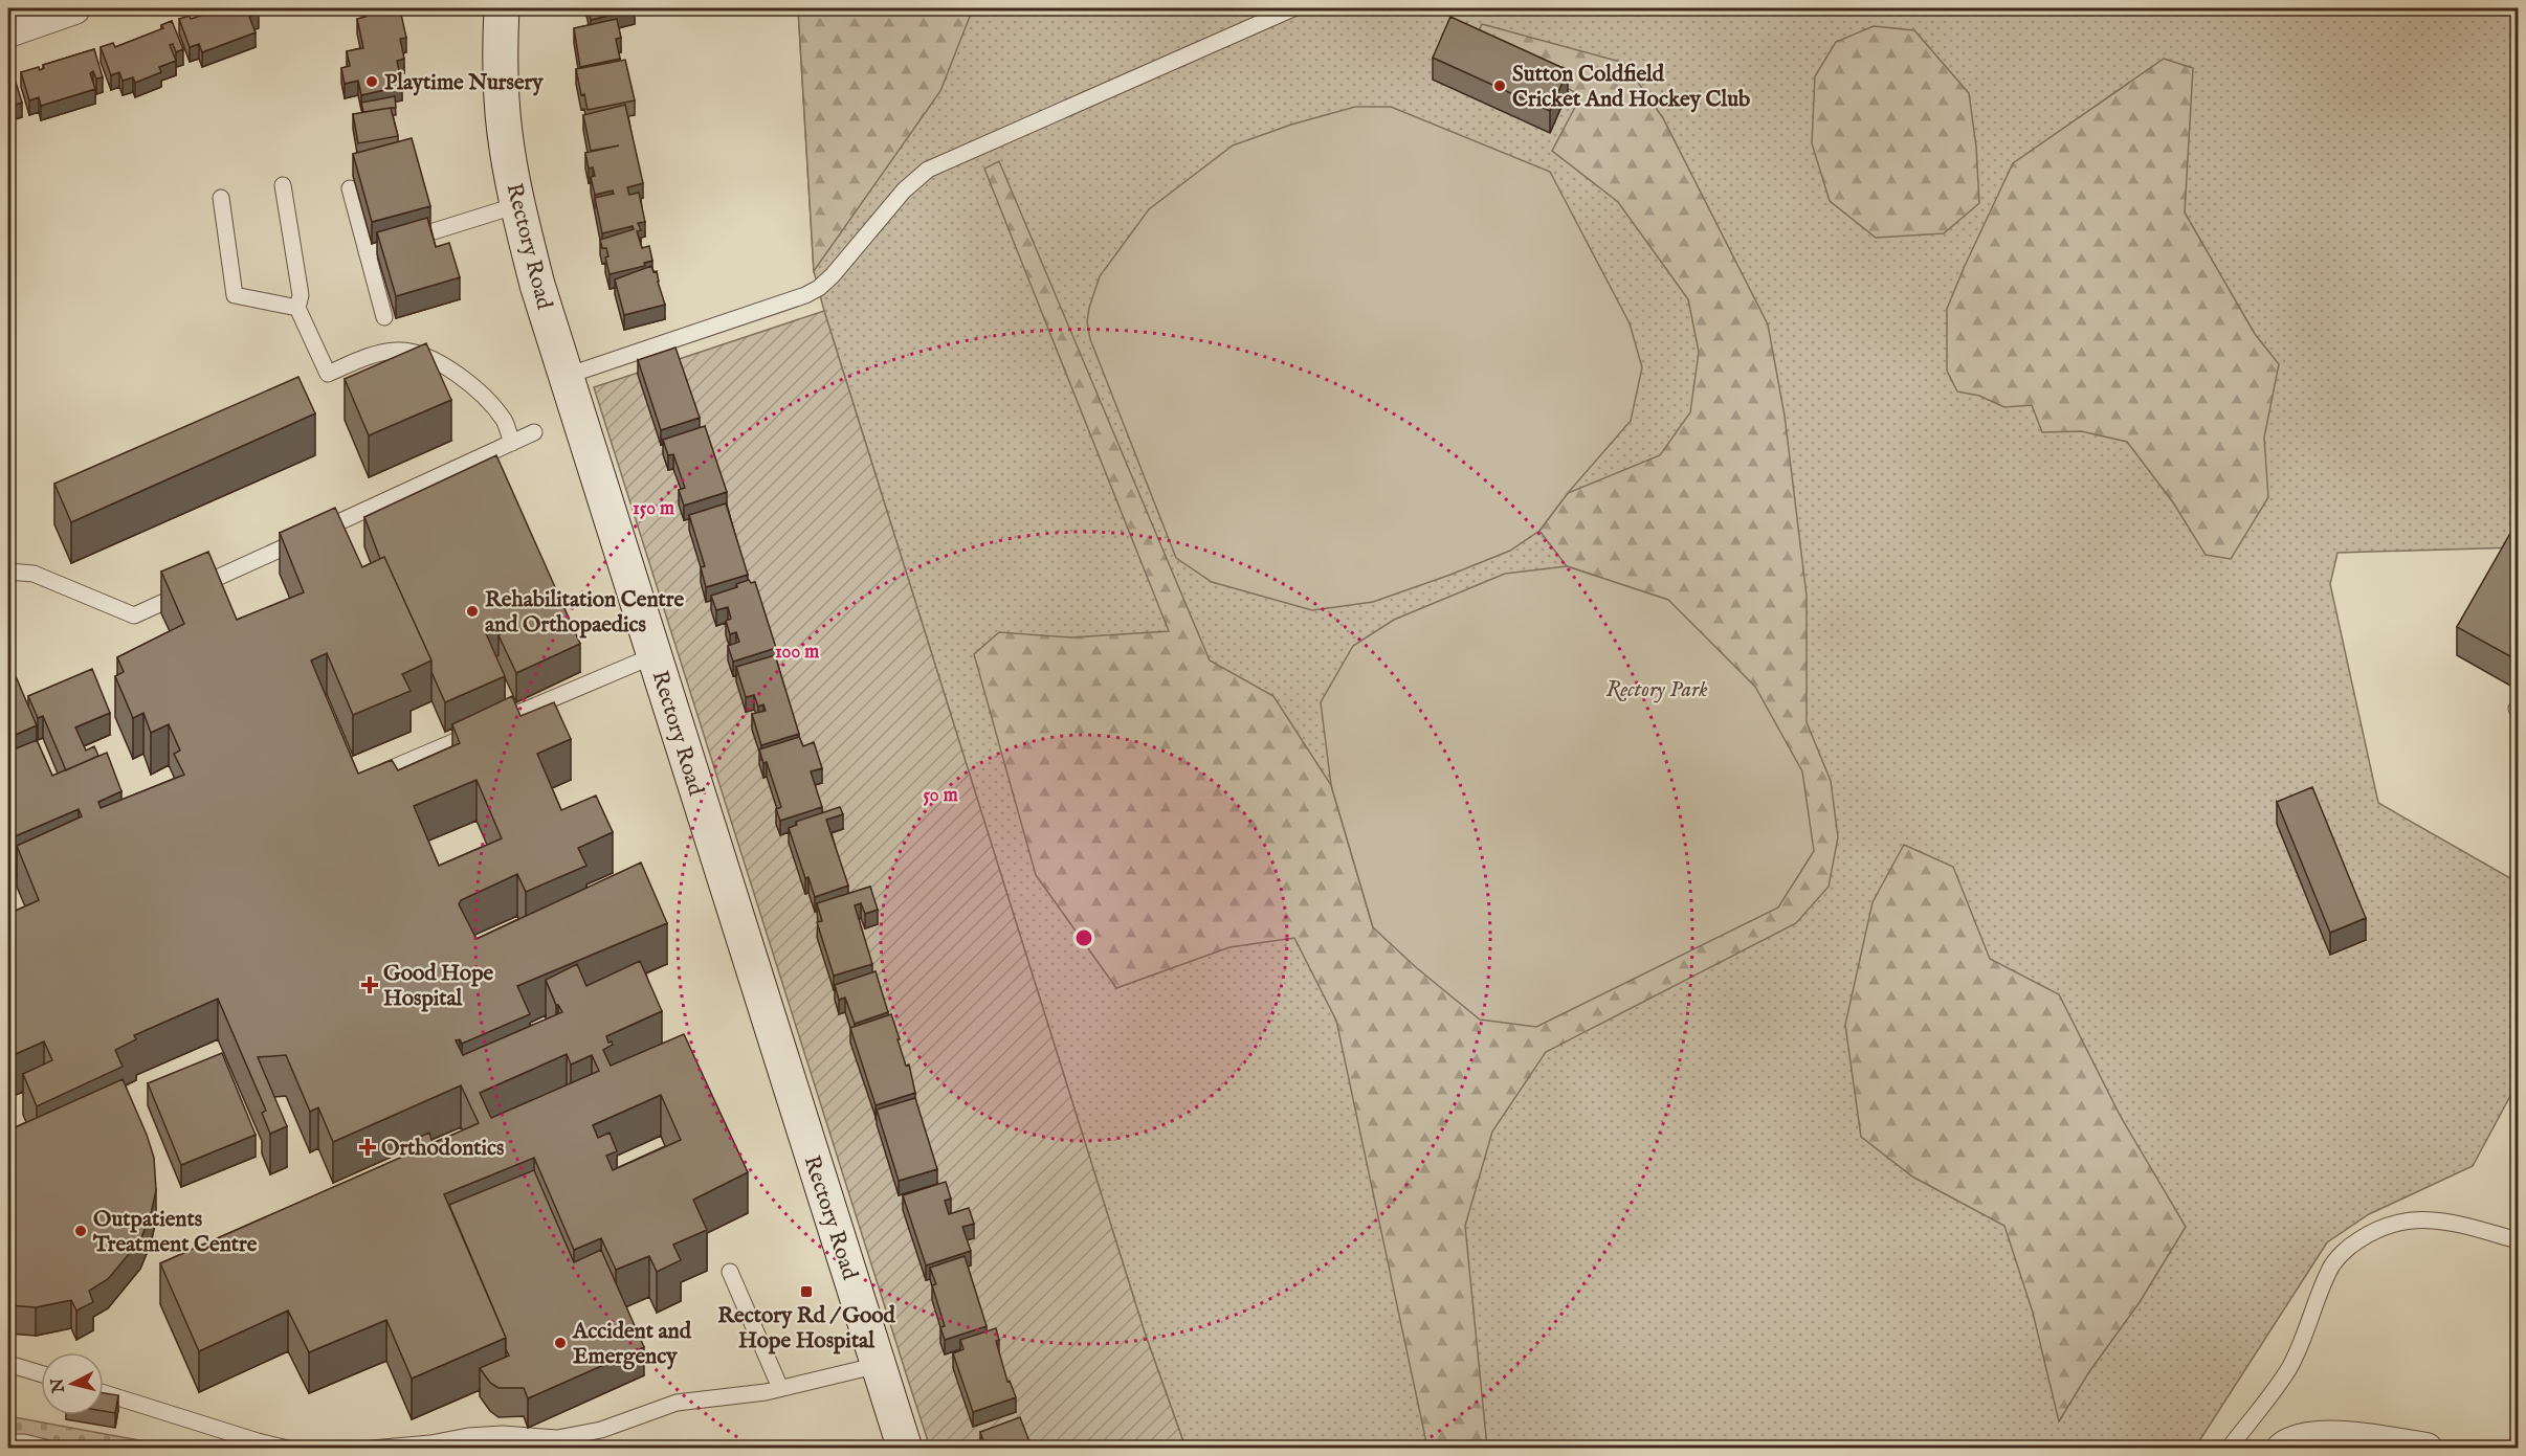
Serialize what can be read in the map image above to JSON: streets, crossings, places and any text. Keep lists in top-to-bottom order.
{
  "streets": {
    "street": ["Rectory Road"]
  },
  "parks": ["Rectory Park"],
  "places": {
    "other": [
      "Playtime Nursery",
      "Sutton Coldfield Cricket And Hockey Club",
      "Rehabilitation Centre and Orthopaedics",
      "Outpatients Treatment Centre",
      "Accident and Emergency"
    ],
    "health": ["Good Hope Hospital", "Orthodontics"],
    "transit": ["Rectory Rd / Good Hope Hospital"]
  },
  "north": "left",
  "rings": ["150 m", "100 m", "50 m"]
}
